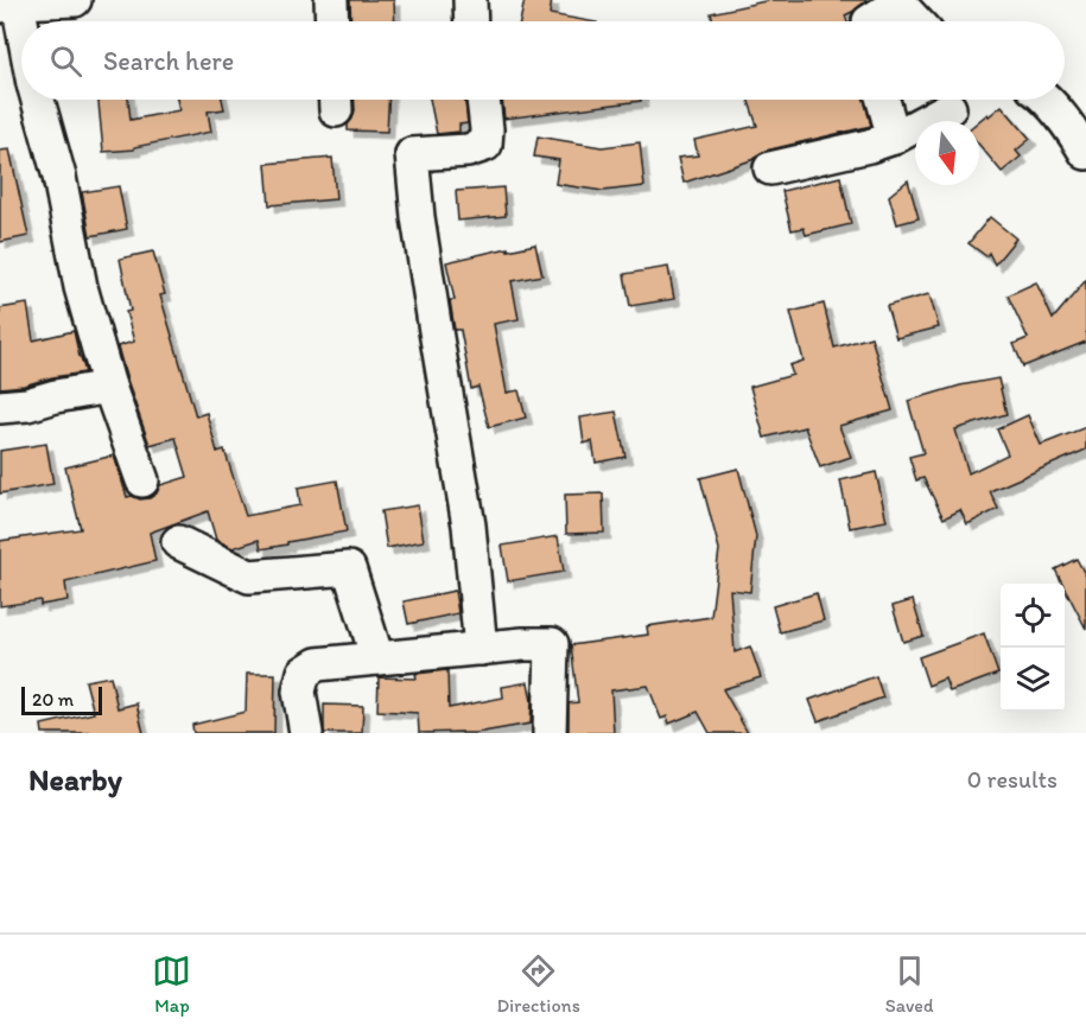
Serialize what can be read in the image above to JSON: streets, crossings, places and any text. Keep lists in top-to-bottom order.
{
  "scale_bar": "20 m",
  "north": "bottom",
  "page": {
    "search": "Search here",
    "scale": "20 m",
    "heading": ["Nearby", "0 results"],
    "nav": ["Map", "Directions", "Saved"]
  }
}
